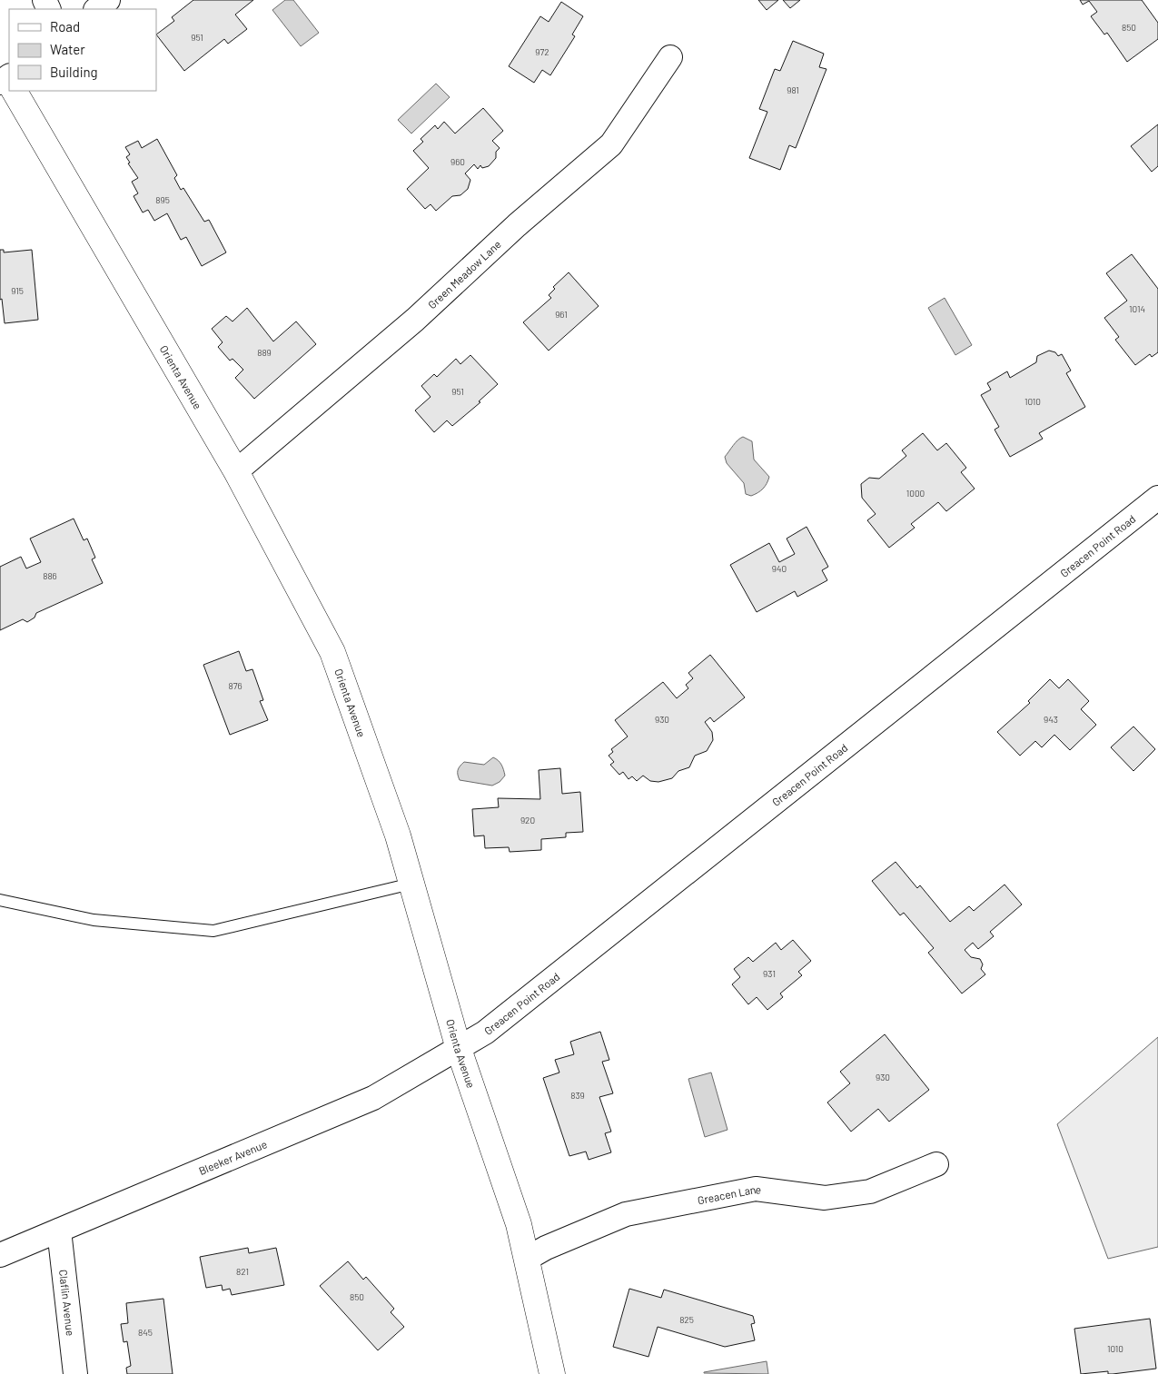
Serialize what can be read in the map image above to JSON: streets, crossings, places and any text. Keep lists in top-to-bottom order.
{
  "streets": {
    "street": [
      "Green Meadow Lane",
      "Orienta Avenue",
      "Greacen Point Road",
      "Bleeker Avenue",
      "Greacen Lane",
      "Claflin Avenue"
    ]
  },
  "crossings": [
    ["Green Meadow Lane", "Orienta Avenue"],
    ["Orienta Avenue", "Greacen Point Road"],
    ["Orienta Avenue", "Bleeker Avenue"],
    ["Orienta Avenue", "Greacen Lane"],
    ["Greacen Point Road", "Bleeker Avenue"],
    ["Bleeker Avenue", "Claflin Avenue"]
  ],
  "house_numbers": [
    "850",
    "951",
    "972",
    "981",
    "960",
    "895",
    "915",
    "1014",
    "961",
    "889",
    "951",
    "1010",
    "1000",
    "940",
    "886",
    "876",
    "930",
    "943",
    "920",
    "931",
    "930",
    "839",
    "821",
    "850",
    "825",
    "845",
    "1010"
  ],
  "legend": ["Road", "Water", "Building"]
}
